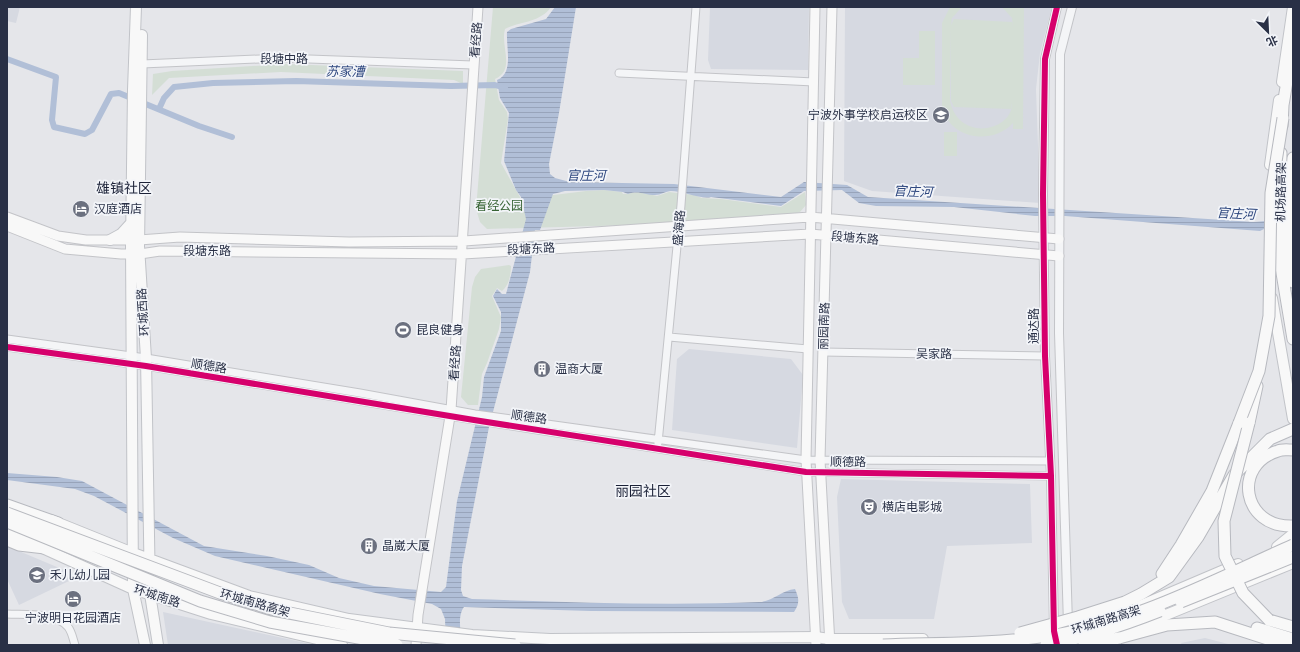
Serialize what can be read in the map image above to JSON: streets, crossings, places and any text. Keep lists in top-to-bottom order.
{
  "streets": {
    "highway": ["机场路高架", "环城南路高架"],
    "main road": [
      "看经路",
      "段塘东路",
      "环城西路",
      "丽园南路",
      "环城南路"
    ],
    "street": [
      "段塘中路",
      "盛海路",
      "通达路",
      "吴家路",
      "顺德路"
    ]
  },
  "crossings": [
    ["看经路", "段塘中路"],
    ["看经路", "段塘东路"],
    ["看经路", "顺德路"],
    ["盛海路", "段塘东路"],
    ["盛海路", "顺德路"],
    ["段塘东路", "环城西路"],
    ["段塘东路", "丽园南路"],
    ["段塘东路", "通达路"],
    ["环城西路", "顺德路"],
    ["丽园南路", "吴家路"],
    ["丽园南路", "顺德路"],
    ["通达路", "吴家路"],
    ["通达路", "顺德路"]
  ],
  "districts": ["雄镇社区", "丽园社区"],
  "water": ["苏家漕", "官庄河"],
  "parks": ["看经公园"],
  "places": {
    "school or university": ["宁波外事学校启运校区", "禾儿幼儿园"],
    "hotel": ["汉庭酒店", "宁波明日花园酒店"],
    "sports": ["昆良健身"],
    "building": ["温商大厦", "晶崴大厦"],
    "theatre": ["横店电影城"]
  },
  "north": "bottom right"
}
